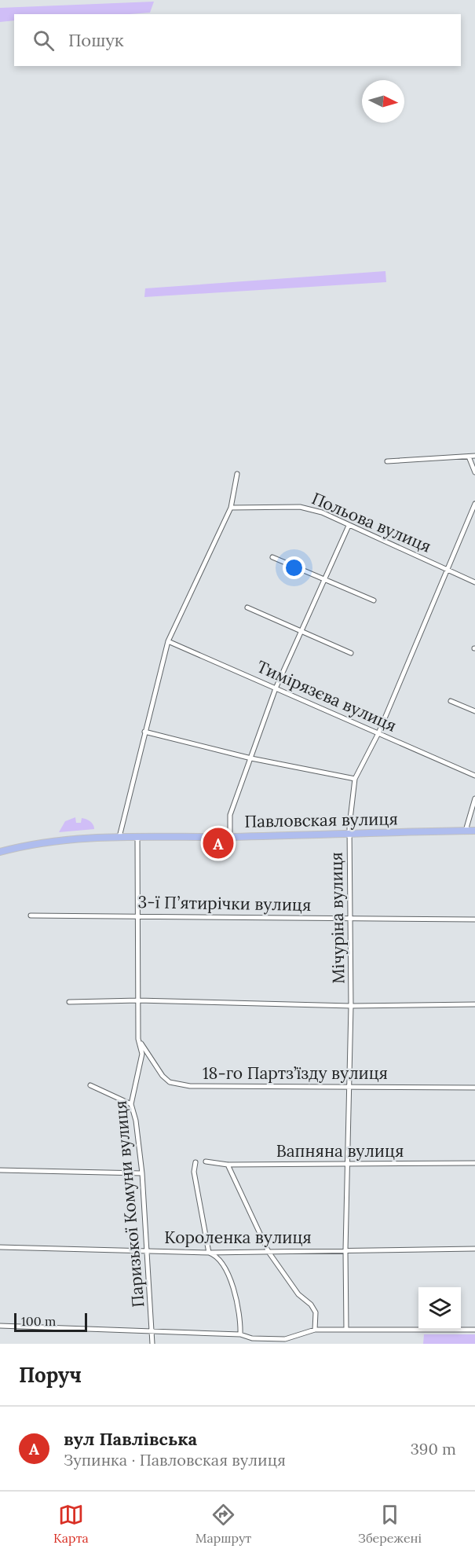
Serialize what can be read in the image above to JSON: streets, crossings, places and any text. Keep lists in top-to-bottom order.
{
  "streets": {
    "main road": ["Павловская вулиця"],
    "street": [
      "Польова вулиця",
      "Тимірязєва вулиця",
      "3-ї П’ятирічки вулиця",
      "Мічуріна вулиця",
      "18-го Партз’їзду вулиця",
      "Вапняна вулиця",
      "Паризької Комуни вулиця",
      "Короленка вулиця"
    ]
  },
  "crossings": [
    ["Польова вулиця", "Мічуріна вулиця"],
    ["Тимірязєва вулиця", "Мічуріна вулиця"],
    ["Павловская вулиця", "Мічуріна вулиця"],
    ["Павловская вулиця", "Паризької Комуни вулиця"],
    ["3-ї П’ятирічки вулиця", "Мічуріна вулиця"],
    ["3-ї П’ятирічки вулиця", "Паризької Комуни вулиця"],
    ["Мічуріна вулиця", "18-го Партз’їзду вулиця"],
    ["Мічуріна вулиця", "Вапняна вулиця"],
    ["Мічуріна вулиця", "Короленка вулиця"],
    ["18-го Партз’їзду вулиця", "Паризької Комуни вулиця"],
    ["Паризької Комуни вулиця", "Короленка вулиця"]
  ],
  "scale_bar": "100 m",
  "north": "right",
  "page": {
    "search": "Пошук",
    "pins": "A",
    "scale": "100 m",
    "heading": "Поруч",
    "list": [
      {
        "mark": "A",
        "name": "вул Павлівська",
        "note": "Зупинка · Павловская вулиця",
        "value": "390 m"
      }
    ],
    "nav": ["Карта", "Маршрут", "Збережені"]
  }
}
